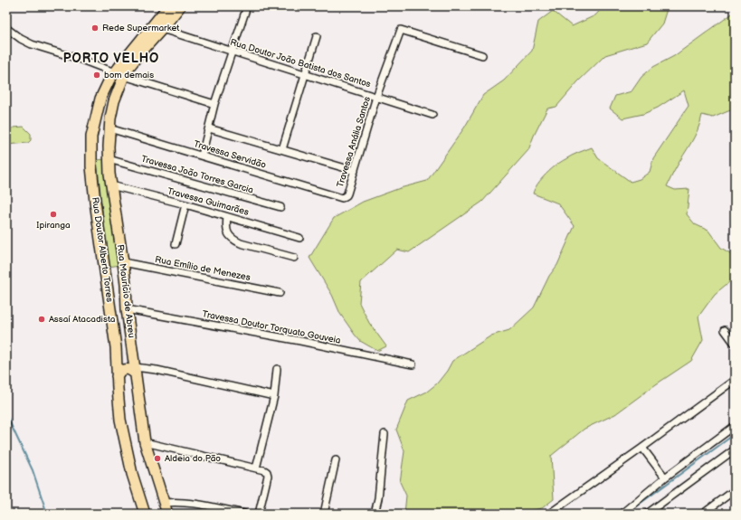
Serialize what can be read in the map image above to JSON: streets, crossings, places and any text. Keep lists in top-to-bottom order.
{
  "streets": {
    "main road": ["Rua Doutor Alberto Torres", "Rua Maurício de Abreu"],
    "street": [
      "Rua Doutor João Batista dos Santos",
      "Travessa Anália Santos",
      "Travessa Servidão",
      "Travessa João Torres Garcia",
      "Travessa Guimarães",
      "Rua Emílio de Menezes",
      "Travessa Doutor Torquato Gouveia"
    ]
  },
  "crossings": [
    ["Rua Doutor João Batista dos Santos", "Travessa Anália Santos"],
    ["Travessa Anália Santos", "Travessa Servidão"],
    ["Travessa Servidão", "Rua Maurício de Abreu"],
    ["Travessa João Torres Garcia", "Rua Maurício de Abreu"],
    ["Travessa Guimarães", "Rua Maurício de Abreu"],
    ["Rua Doutor Alberto Torres", "Rua Maurício de Abreu"],
    ["Rua Emílio de Menezes", "Rua Maurício de Abreu"],
    ["Rua Maurício de Abreu", "Travessa Doutor Torquato Gouveia"]
  ],
  "districts": ["PORTO VELHO"],
  "places": [
    "Rede Supermarket",
    "bom demais",
    "Ipiranga",
    "Assaí Atacadista",
    "Aldeia do Pão"
  ]
}
